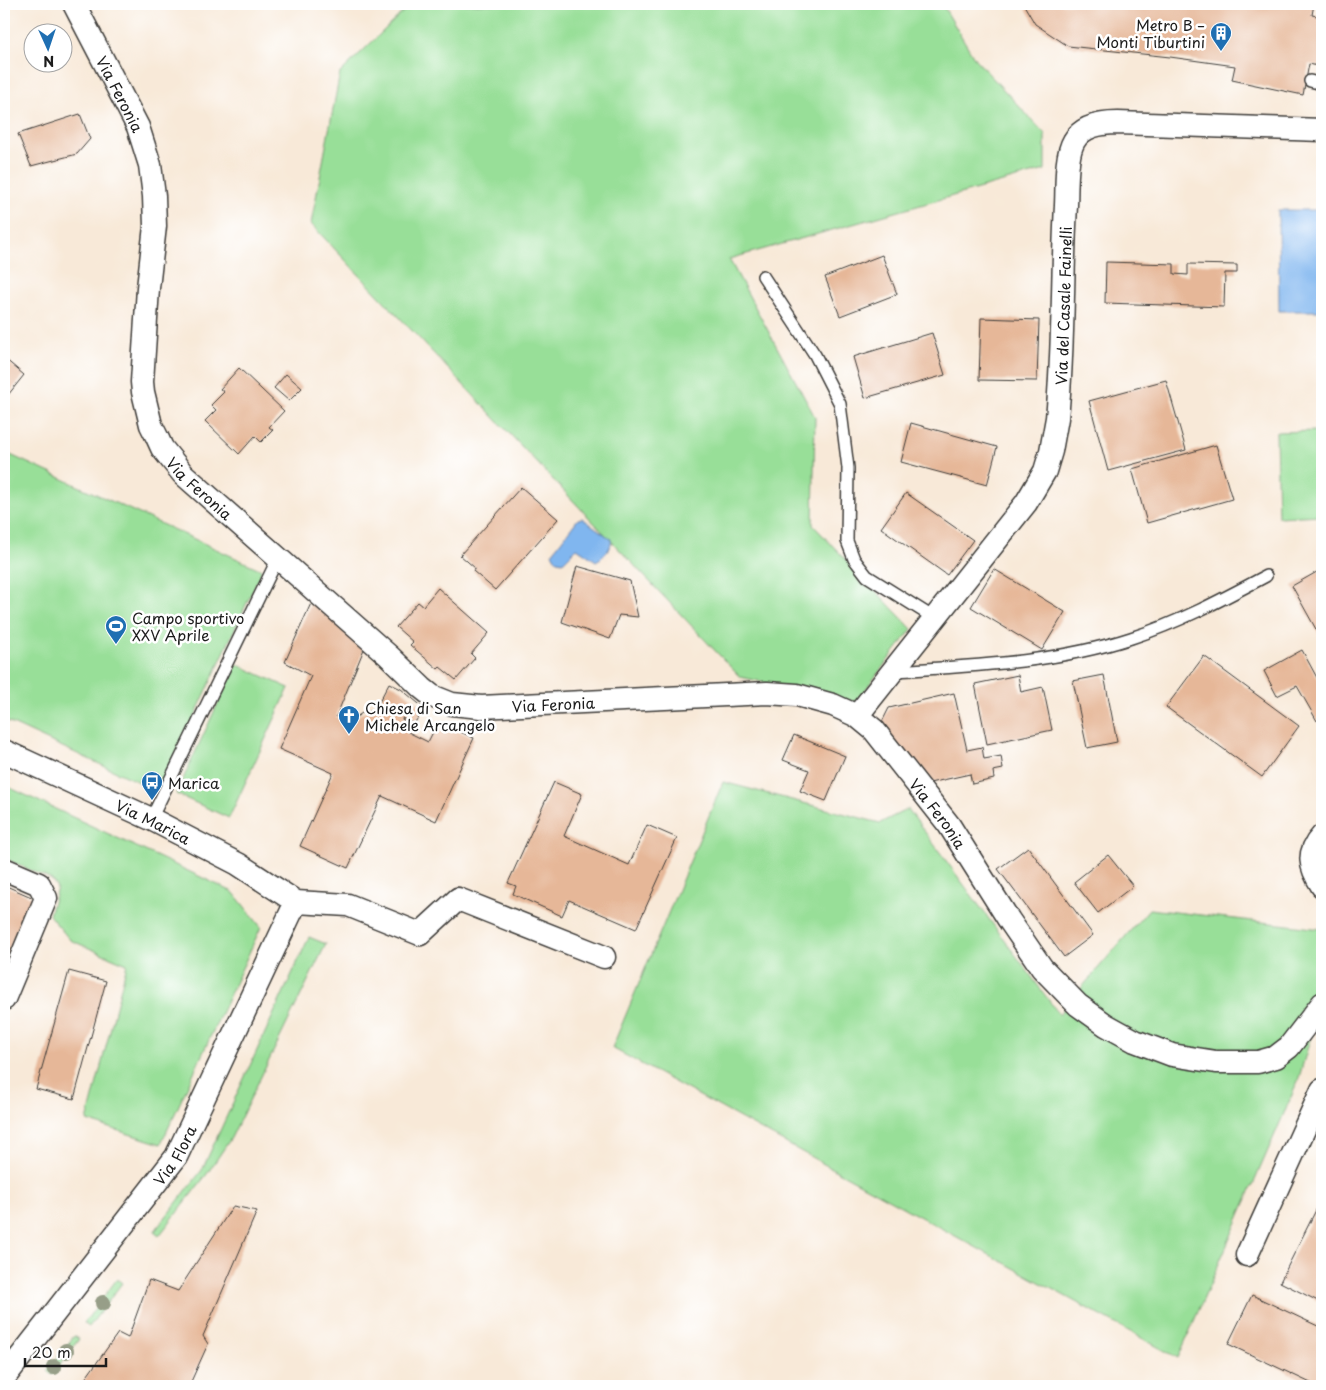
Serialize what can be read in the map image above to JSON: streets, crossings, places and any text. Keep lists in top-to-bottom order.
{
  "streets": {
    "street": [
      "Via Feronia",
      "Via del Casale Fainelli",
      "Via Marica",
      "Via Flora"
    ]
  },
  "crossings": [
    ["Via Feronia", "Via del Casale Fainelli"],
    ["Via Marica", "Via Flora"]
  ],
  "places": {
    "building": ["Metro B – Monti Tiburtini"],
    "sports": ["Campo sportivo XXV Aprile"],
    "church": ["Chiesa di San Michele Arcangelo"],
    "bus stop": ["Marica"]
  },
  "scale_bar": "20 m",
  "north": "bottom"
}
